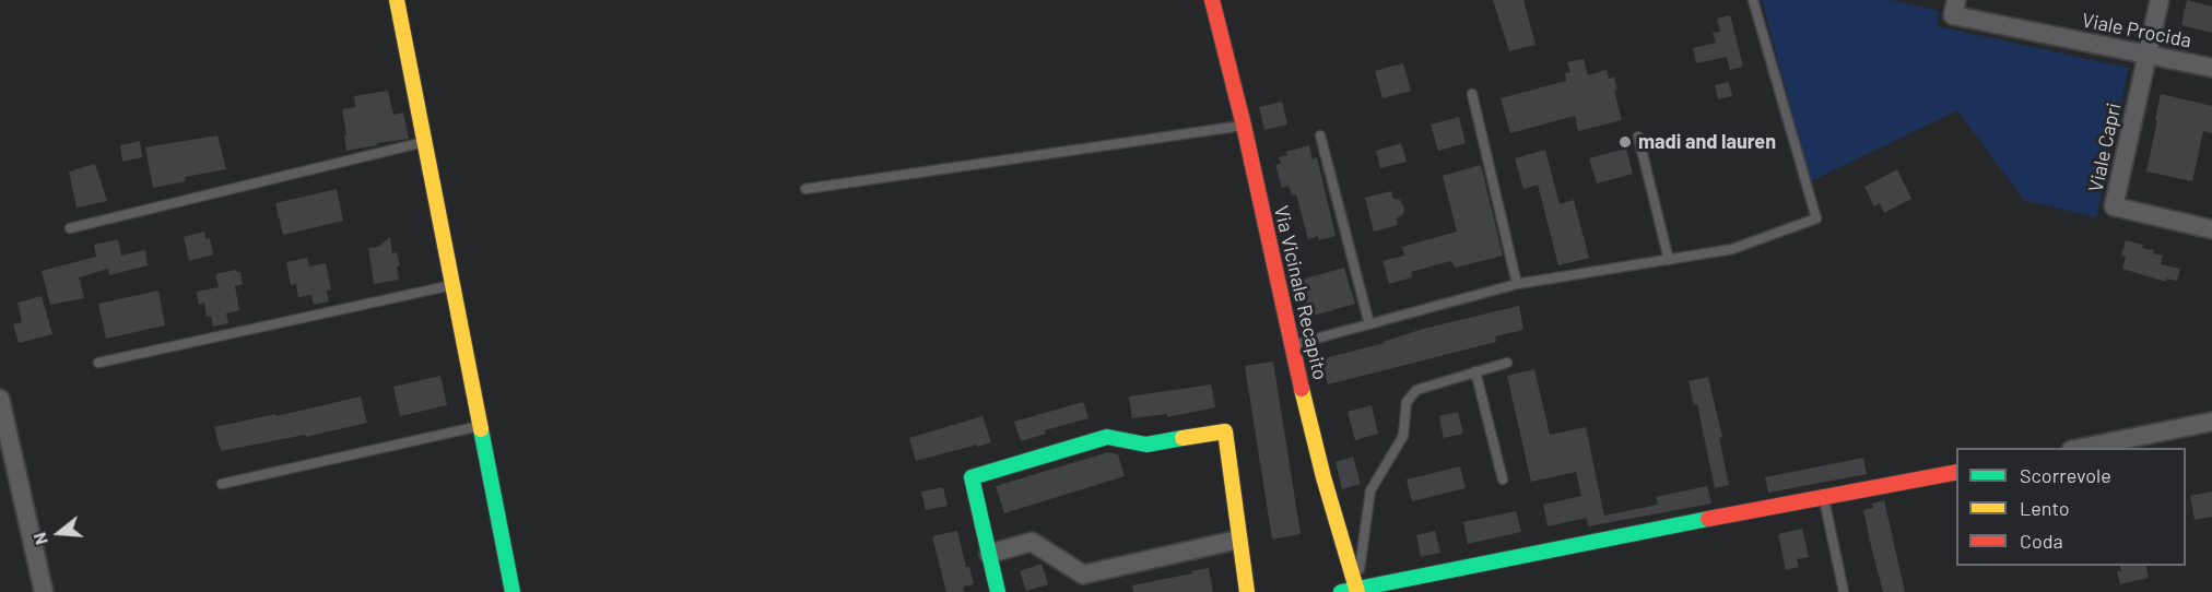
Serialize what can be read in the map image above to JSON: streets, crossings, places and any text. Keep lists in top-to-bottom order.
{
  "streets": {
    "street": ["Viale Procida", "Viale Capri", "Via Vicinale Recapito"]
  },
  "crossings": [
    ["Viale Procida", "Viale Capri"]
  ],
  "places": ["madi and lauren"],
  "legend": ["Scorrevole", "Lento", "Coda"],
  "north": "left"
}
